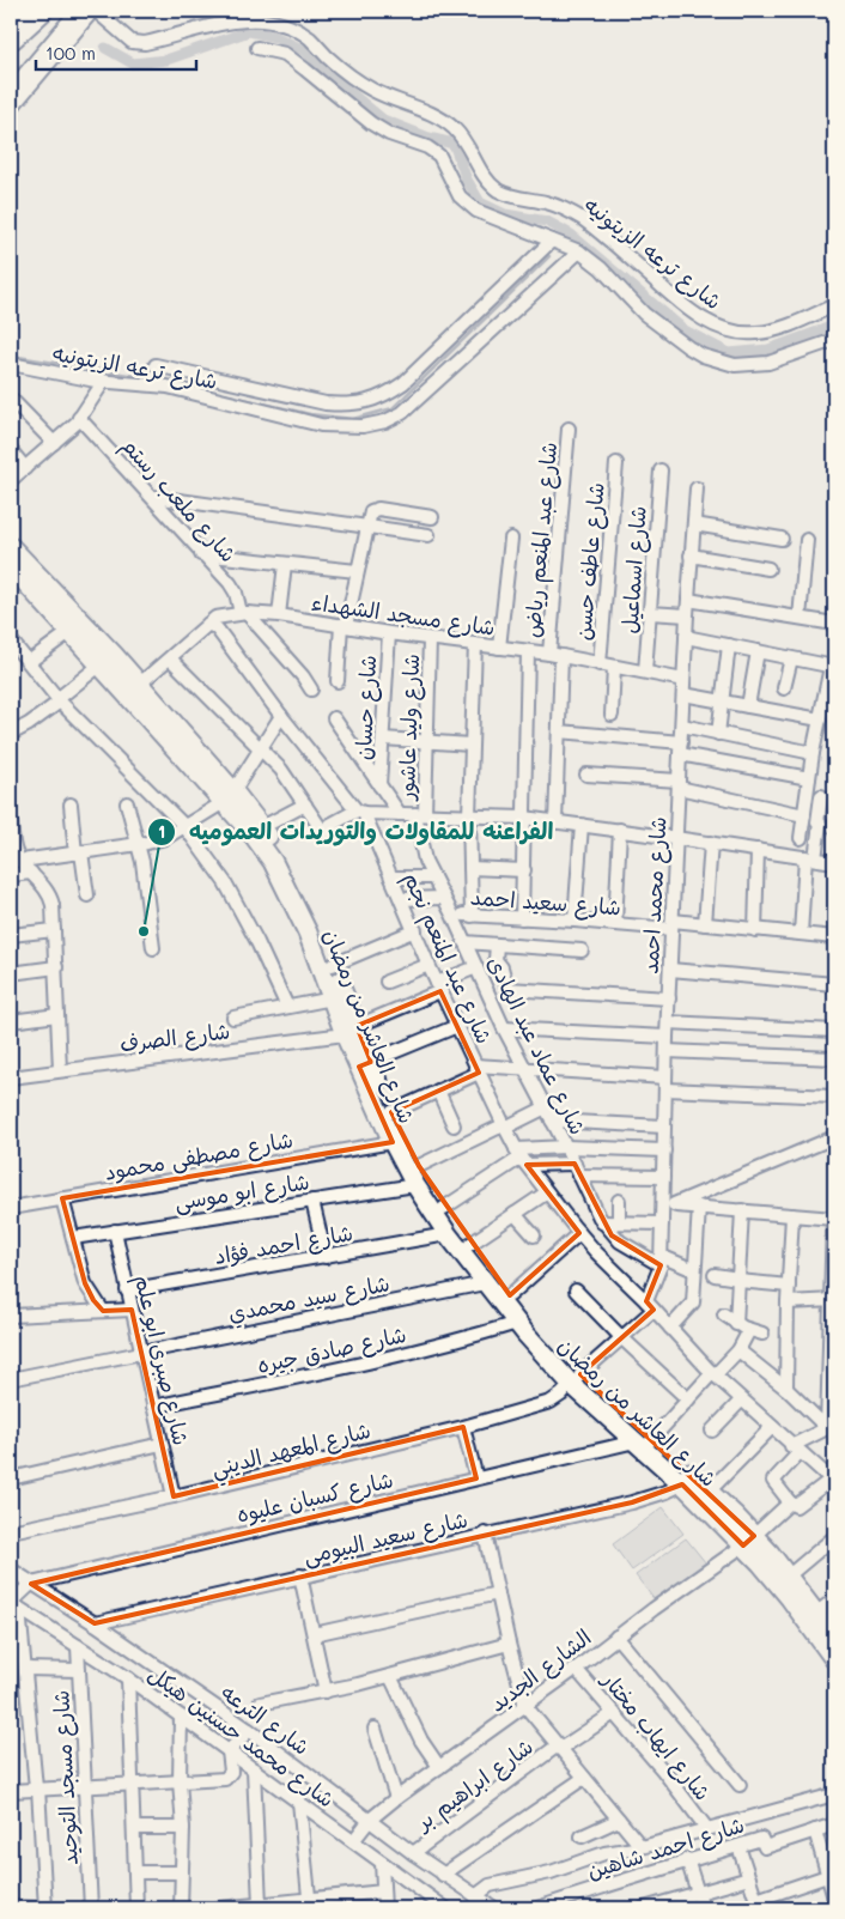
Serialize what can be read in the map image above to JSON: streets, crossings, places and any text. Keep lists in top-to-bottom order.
{
  "streets": {
    "main road": ["شارع العاشر من رمضان"],
    "street": [
      "شارع ترعه الزيتونيه",
      "شارع ملعب رستم",
      "شارع عبد المنعم رياض",
      "شارع عاطف حسن",
      "شارع اسماعيل",
      "شارع مسجد الشهداء",
      "شارع حسان",
      "شارع وليد عاشور",
      "شارع محمد احمد",
      "شارع سعيد احمد",
      "شارع عبد المنعم نجم",
      "شارع الصرف",
      "شارع عماد عبد الهادى",
      "شارع مصطفى محمود",
      "شارع ابو موسى",
      "شارع احمد فؤاد",
      "شارع سيد محمدي",
      "شارع صادق جيره",
      "شارع صبرى ابو علم",
      "شارع المعهد الديني",
      "شارع كسبان عليوه",
      "شارع سعيد البيومى",
      "الشارع الجديد",
      "شارع الترعه",
      "شارع محمد حسنين هيكل",
      "شارع ايهاب مختار",
      "شارع مسجد التوحيد",
      "شارع ابراهيم بر",
      "شارع احمد شاهين"
    ]
  },
  "crossings": [
    ["شارع ملعب رستم", "شارع مسجد الشهداء"],
    ["شارع عبد المنعم رياض", "شارع مسجد الشهداء"],
    ["شارع عاطف حسن", "شارع مسجد الشهداء"],
    ["شارع اسماعيل", "شارع مسجد الشهداء"],
    ["شارع مسجد الشهداء", "شارع حسان"],
    ["شارع مسجد الشهداء", "شارع وليد عاشور"],
    ["شارع مسجد الشهداء", "شارع محمد احمد"],
    ["شارع مسجد الشهداء", "شارع عبد المنعم نجم"],
    ["شارع مسجد الشهداء", "شارع العاشر من رمضان"],
    ["شارع وليد عاشور", "شارع عماد عبد الهادى"],
    ["شارع محمد احمد", "شارع سعيد احمد"],
    ["شارع محمد احمد", "شارع عبد المنعم نجم"],
    ["شارع محمد احمد", "شارع العاشر من رمضان"],
    ["شارع محمد احمد", "شارع عماد عبد الهادى"],
    ["شارع محمد احمد", "شارع المعهد الديني"],
    ["شارع سعيد احمد", "شارع عماد عبد الهادى"],
    ["شارع عبد المنعم نجم", "شارع الصرف"],
    ["شارع العاشر من رمضان", "شارع الصرف"],
    ["شارع العاشر من رمضان", "شارع مصطفى محمود"],
    ["شارع العاشر من رمضان", "شارع ابو موسى"],
    ["شارع العاشر من رمضان", "شارع احمد فؤاد"],
    ["شارع العاشر من رمضان", "شارع سيد محمدي"],
    ["شارع العاشر من رمضان", "شارع صادق جيره"],
    ["شارع العاشر من رمضان", "شارع المعهد الديني"],
    ["شارع العاشر من رمضان", "شارع كسبان عليوه"],
    ["شارع العاشر من رمضان", "شارع سعيد البيومى"],
    ["شارع العاشر من رمضان", "الشارع الجديد"],
    ["شارع الصرف", "شارع عماد عبد الهادى"],
    ["شارع ابو موسى", "شارع صبرى ابو علم"],
    ["شارع احمد فؤاد", "شارع صبرى ابو علم"],
    ["شارع سيد محمدي", "شارع صبرى ابو علم"],
    ["شارع صادق جيره", "شارع صبرى ابو علم"],
    ["شارع صبرى ابو علم", "شارع المعهد الديني"],
    ["شارع كسبان عليوه", "شارع الترعه"],
    ["شارع كسبان عليوه", "شارع محمد حسنين هيكل"],
    ["شارع سعيد البيومى", "شارع الترعه"],
    ["الشارع الجديد", "شارع الترعه"],
    ["الشارع الجديد", "شارع محمد حسنين هيكل"],
    ["الشارع الجديد", "شارع ايهاب مختار"],
    ["شارع الترعه", "شارع ابراهيم بر"],
    ["شارع محمد حسنين هيكل", "شارع مسجد التوحيد"],
    ["شارع ايهاب مختار", "شارع ابراهيم بر"]
  ],
  "places": ["الفراعنه للمقاولات والتوريدات العموميه"],
  "scale_bar": "100 m"
}
